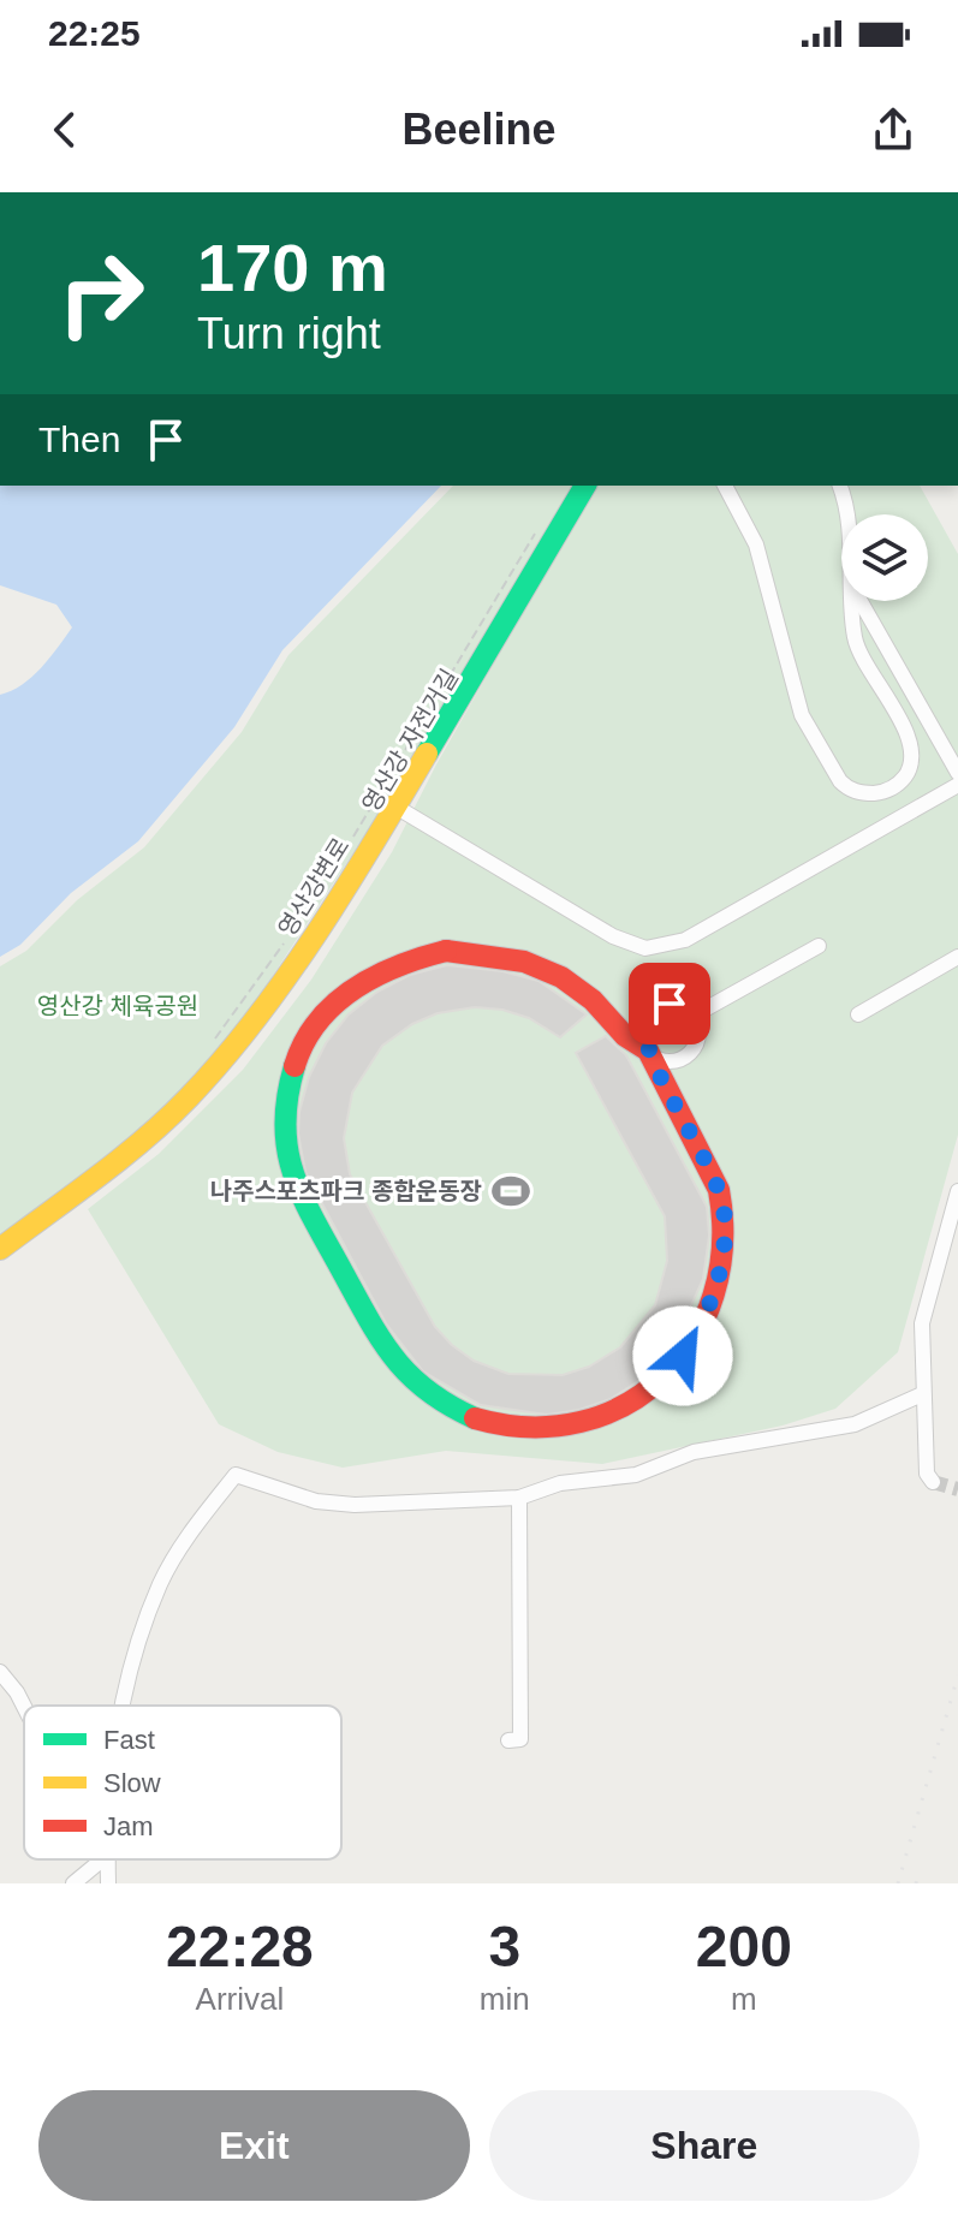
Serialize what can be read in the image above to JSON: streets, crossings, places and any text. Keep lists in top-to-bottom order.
{
  "streets": {
    "street": ["영산강변로"],
    "path": ["영산강 자전거길"]
  },
  "parks": ["영산강 체육공원"],
  "places": {
    "sports": ["나주스포츠파크 종합운동장"]
  },
  "legend": ["Fast", "Slow", "Jam"],
  "page": {
    "status": "22:25",
    "header": "Beeline",
    "turn": ["170 m", "Turn right"],
    "then": "Then",
    "eta": [
      "22:28",
      "Arrival",
      "3",
      "min",
      "200",
      "m"
    ],
    "buttons": ["Exit", "Share"]
  }
}
